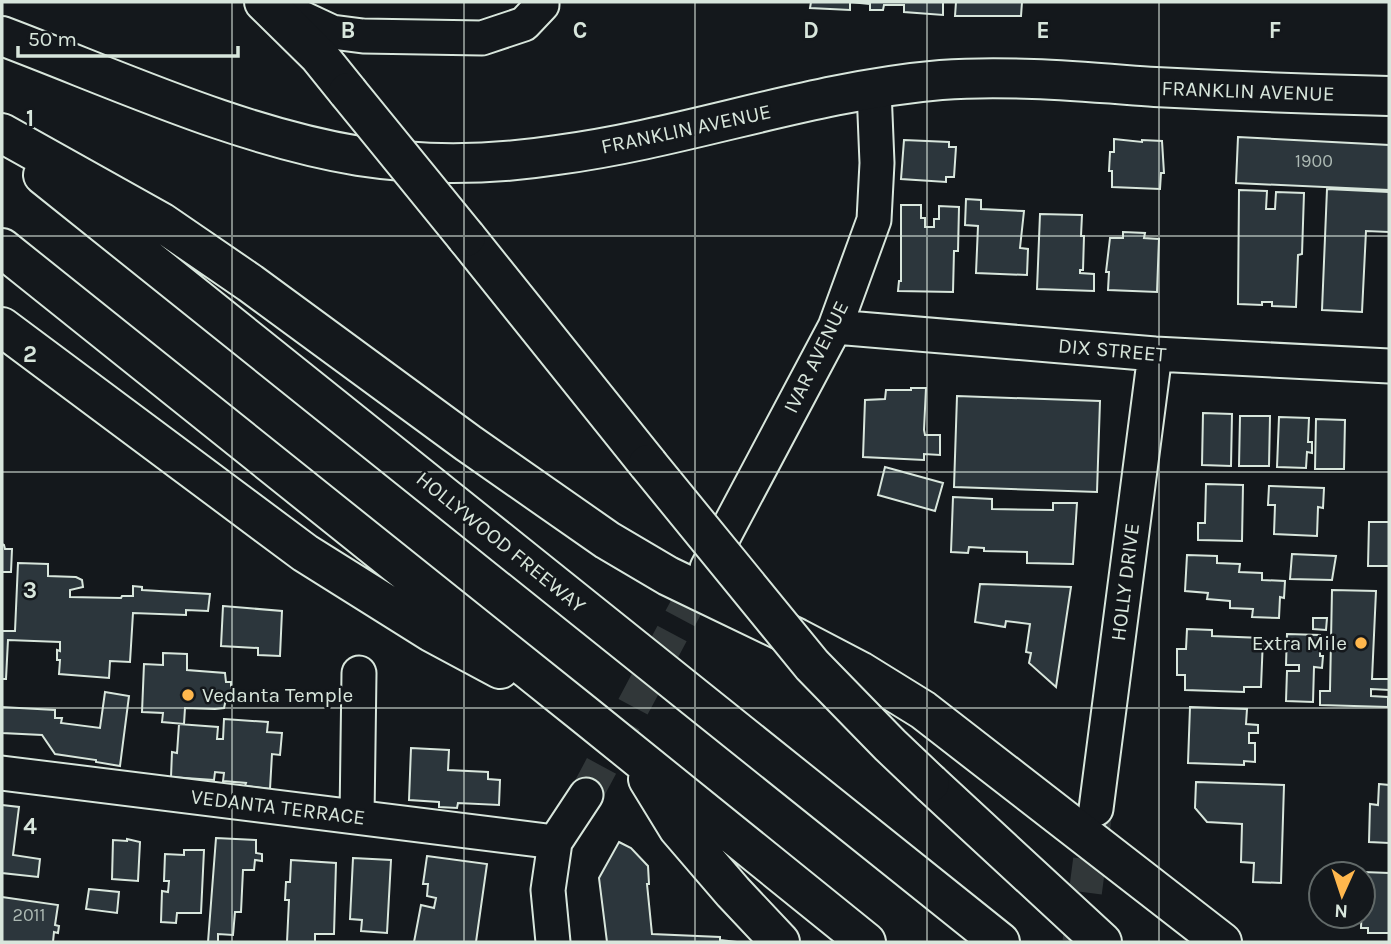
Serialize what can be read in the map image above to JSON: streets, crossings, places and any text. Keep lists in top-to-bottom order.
{
  "streets": {
    "main road": ["FRANKLIN AVENUE", "HOLLYWOOD FREEWAY"],
    "street": [
      "DIX STREET",
      "IVAR AVENUE",
      "HOLLY DRIVE",
      "VEDANTA TERRACE"
    ]
  },
  "crossings": [
    ["FRANKLIN AVENUE", "IVAR AVENUE"],
    ["DIX STREET", "IVAR AVENUE"],
    ["DIX STREET", "HOLLY DRIVE"]
  ],
  "places": ["Extra Mile", "Vedanta Temple"],
  "house_numbers": ["1900", "2011"],
  "scale_bar": "50 m",
  "north": "bottom",
  "grid": {
    "columns": [
      "B",
      "C",
      "D",
      "E",
      "F"
    ],
    "rows": [
      "1",
      "2",
      "3",
      "4"
    ]
  }
}
